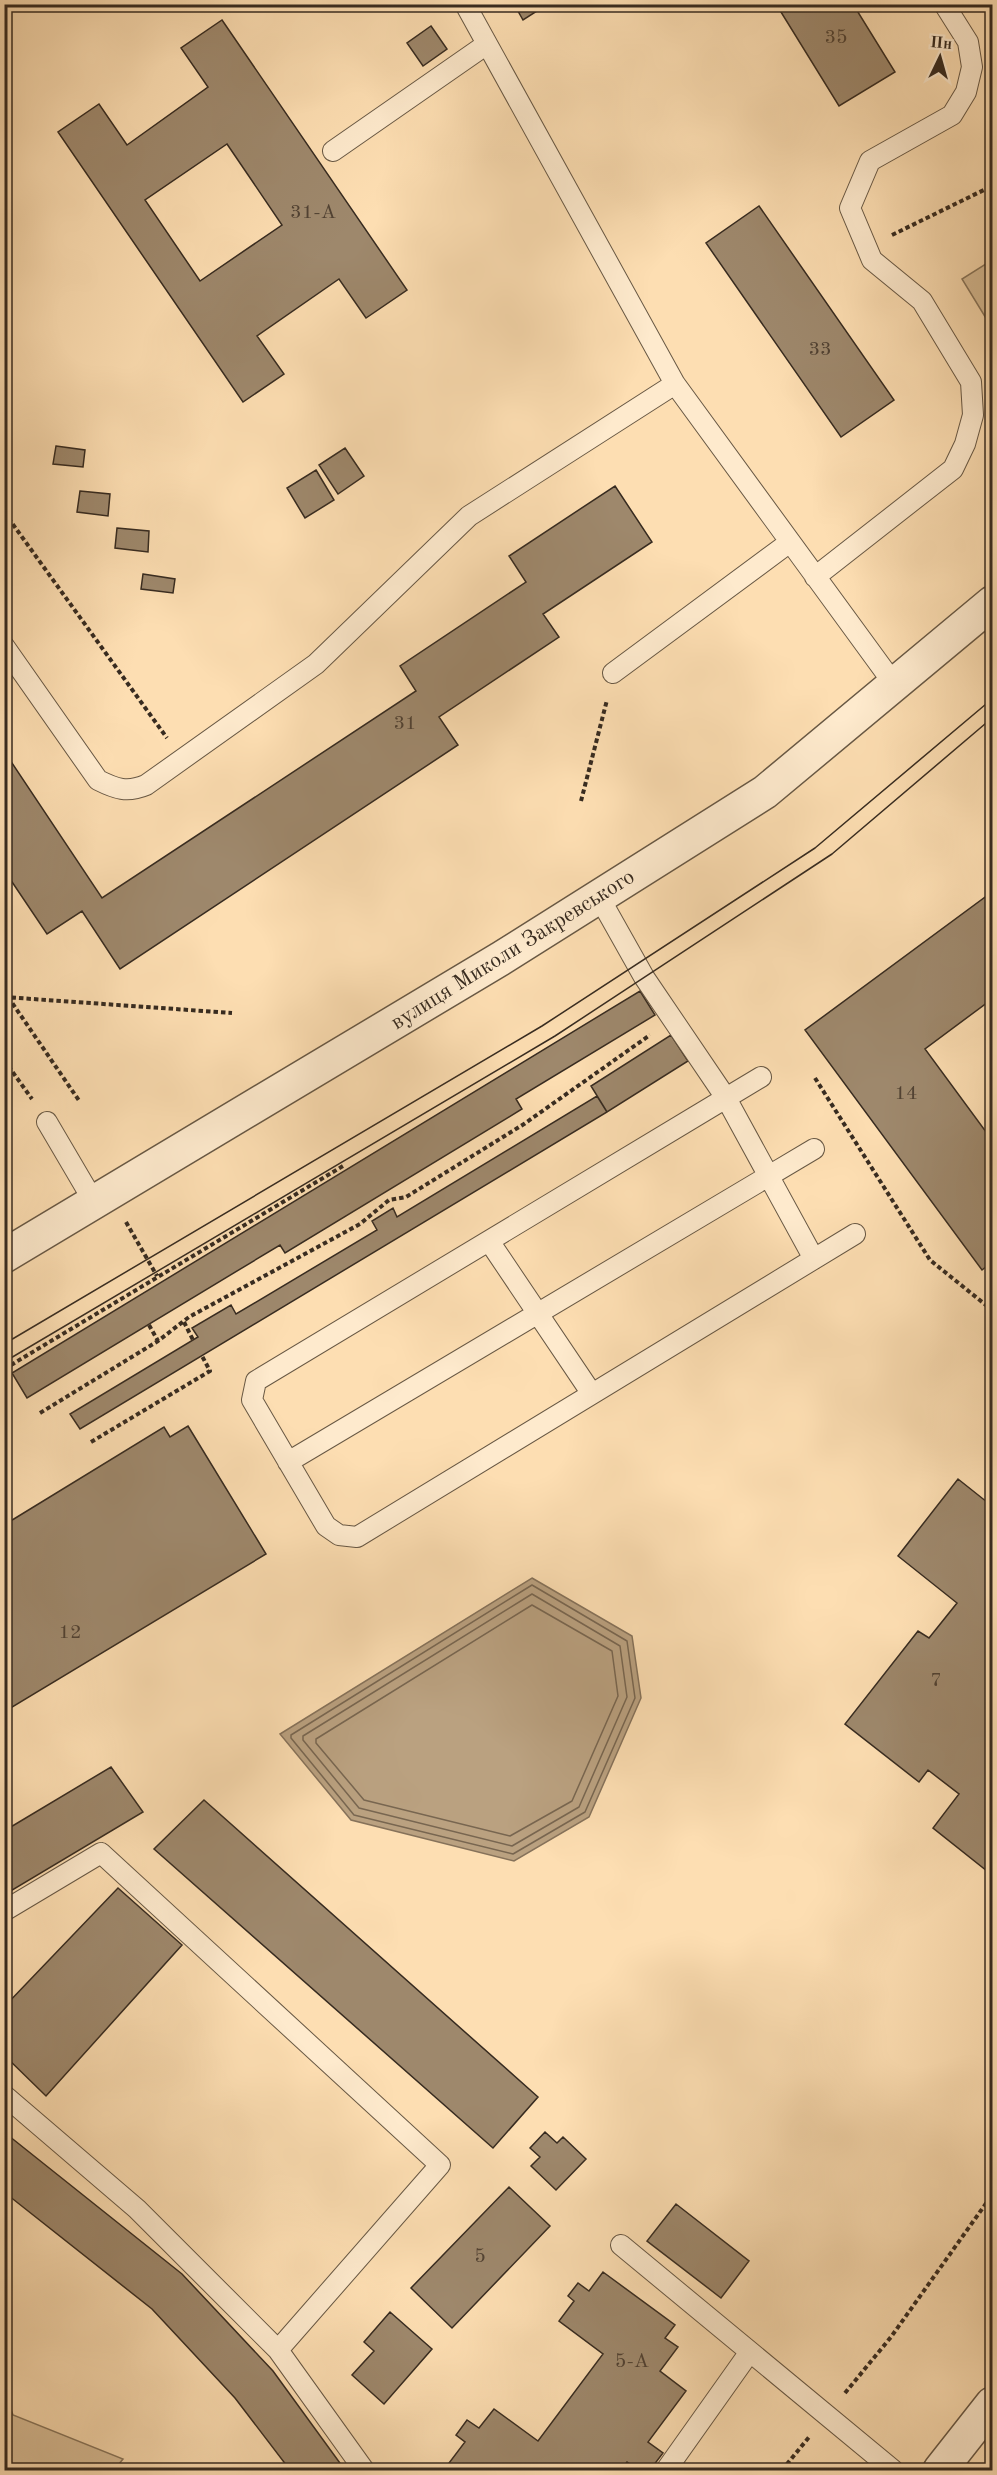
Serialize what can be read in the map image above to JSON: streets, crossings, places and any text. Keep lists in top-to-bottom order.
{
  "streets": {
    "street": ["вулиця Миколи Закревського"]
  },
  "house_numbers": [
    "35",
    "31-А",
    "33",
    "31",
    "14",
    "12",
    "7",
    "5",
    "5-А"
  ],
  "north": "top"
}
